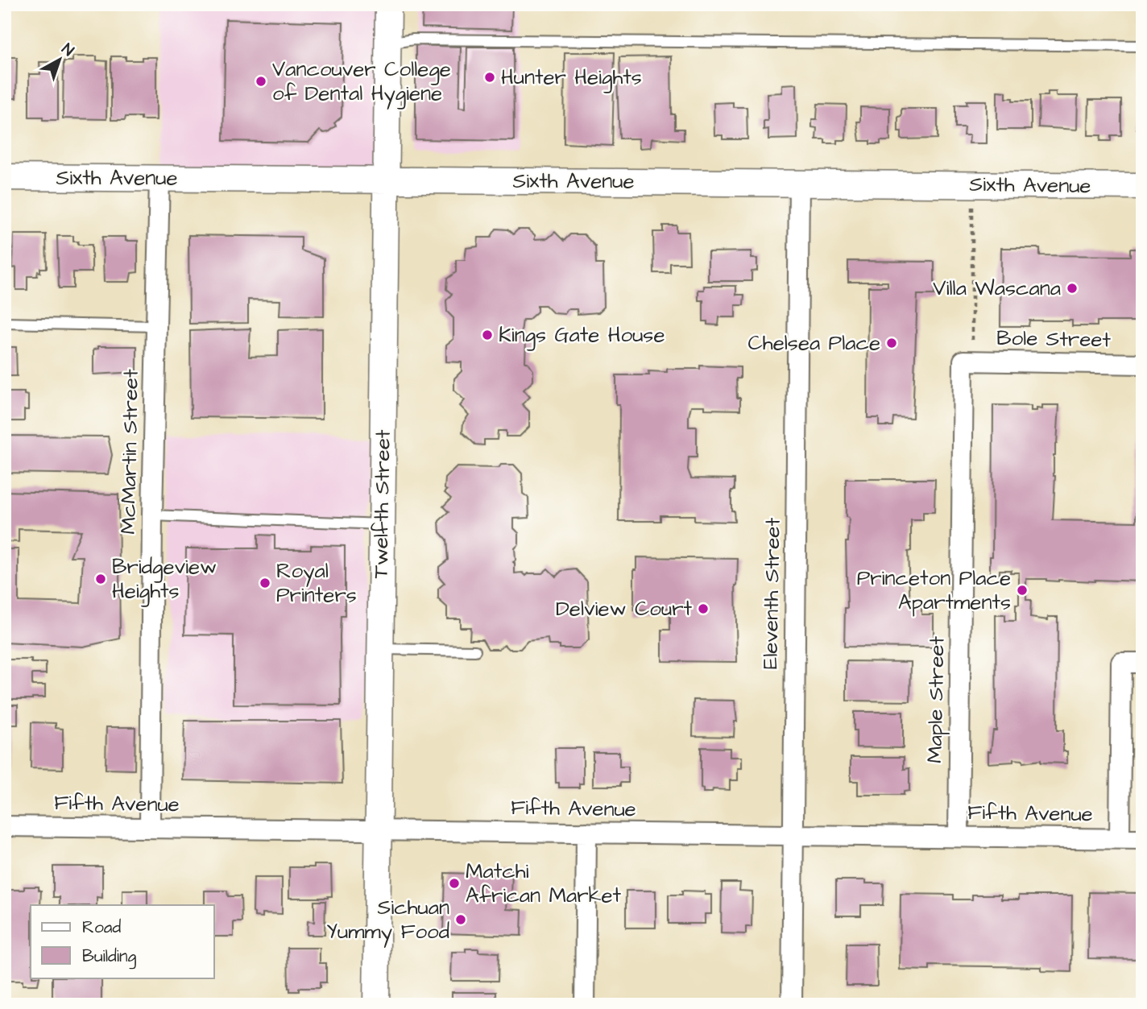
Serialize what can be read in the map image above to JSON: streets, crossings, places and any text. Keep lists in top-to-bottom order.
{
  "streets": {
    "street": [
      "Sixth Avenue",
      "Bole Street",
      "McMartin Street",
      "Twelfth Street",
      "Eleventh Street",
      "Maple Street",
      "Fifth Avenue"
    ]
  },
  "crossings": [
    ["Sixth Avenue", "McMartin Street"],
    ["Sixth Avenue", "Twelfth Street"],
    ["Sixth Avenue", "Eleventh Street"],
    ["Bole Street", "Maple Street"],
    ["McMartin Street", "Fifth Avenue"],
    ["Twelfth Street", "Fifth Avenue"],
    ["Eleventh Street", "Fifth Avenue"],
    ["Maple Street", "Fifth Avenue"]
  ],
  "places": [
    "Hunter Heights",
    "Vancouver College of Dental Hygiene",
    "Villa Wascana",
    "Kings Gate House",
    "Chelsea Place",
    "Bridgeview Heights",
    "Royal Printers",
    "Princeton Place Apartments",
    "Delview Court",
    "Matchi African Market",
    "Sichuan Yummy Food"
  ],
  "legend": ["Road", "Building"],
  "north": "top right"
}
